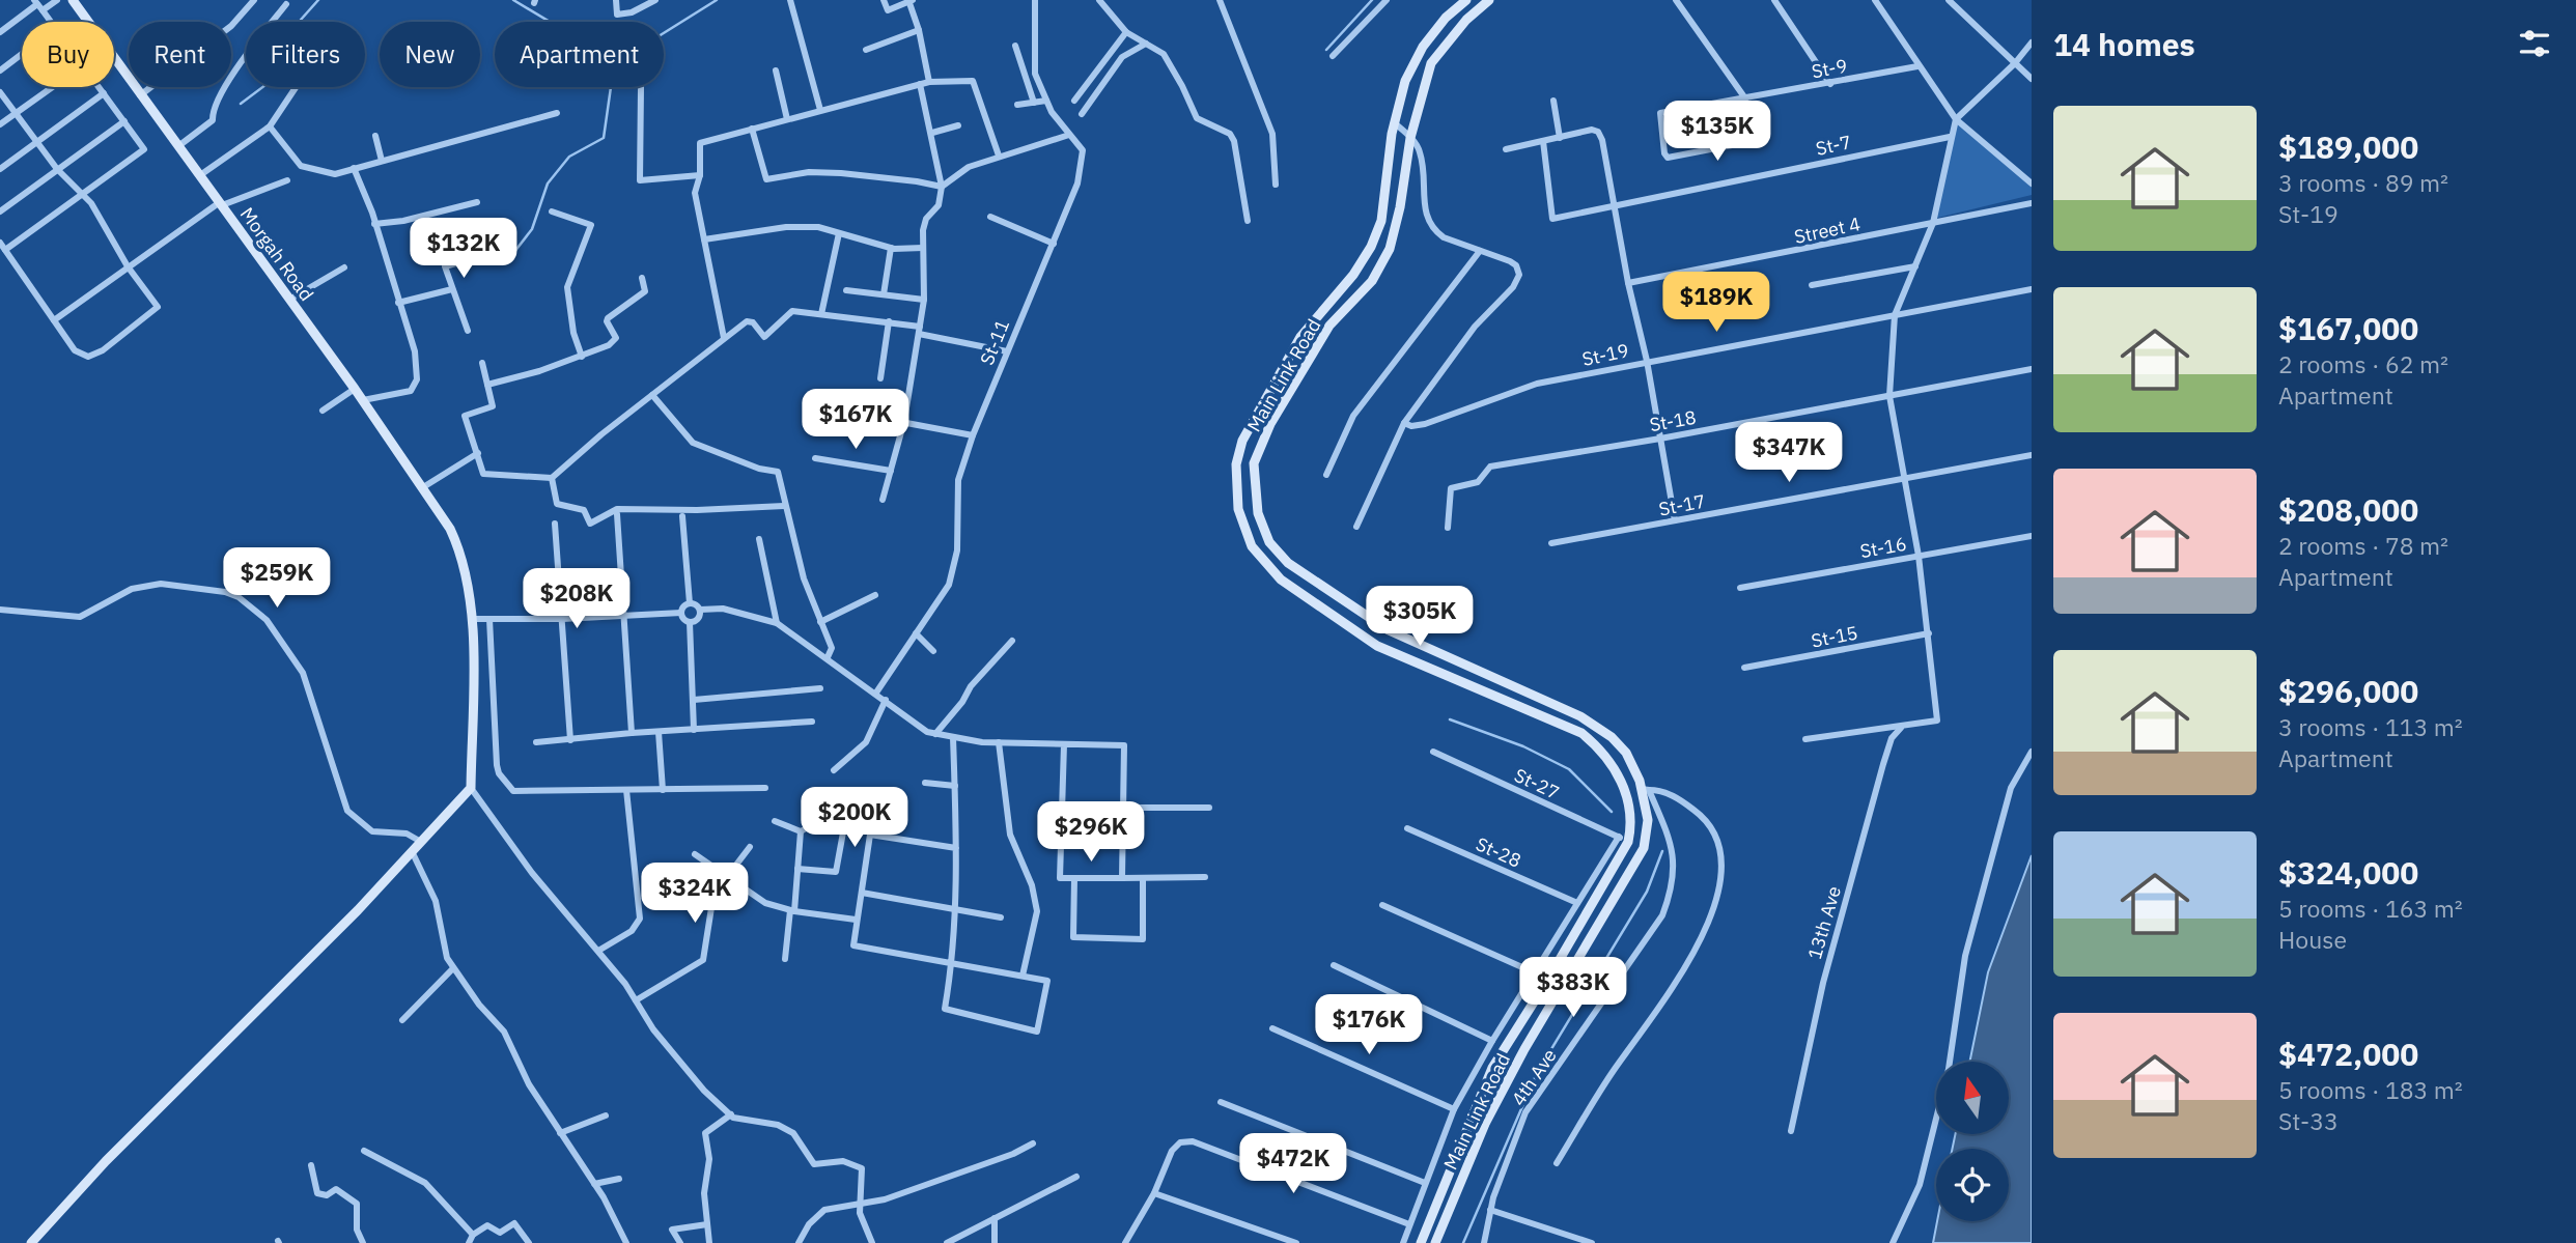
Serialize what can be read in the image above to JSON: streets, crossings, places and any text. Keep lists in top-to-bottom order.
{
  "streets": {
    "street": [
      "St-9",
      "St-7",
      "Street 4",
      "Morgah Road",
      "St-11",
      "St-19",
      "Main Link Road",
      "St-18",
      "St-17",
      "St-16",
      "St-15",
      "St-27",
      "St-28",
      "13th Ave",
      "4th Ave"
    ]
  },
  "crossings": [
    ["Main Link Road", "St-27"],
    ["Main Link Road", "4th Ave"]
  ],
  "north": "top",
  "page": {
    "heading": "14 homes",
    "chip": [
      "Buy",
      "Rent",
      "Filters",
      "New",
      "Apartment"
    ],
    "list": [
      {
        "name": "$189,000",
        "note": "3 rooms · 89 m² · St-19"
      },
      {
        "name": "$167,000",
        "note": "2 rooms · 62 m² · Apartment"
      },
      {
        "name": "$208,000",
        "note": "2 rooms · 78 m² · Apartment"
      },
      {
        "name": "$296,000",
        "note": "3 rooms · 113 m² · Apartment"
      },
      {
        "name": "$324,000",
        "note": "5 rooms · 163 m² · House"
      },
      {
        "name": "$472,000",
        "note": "5 rooms · 183 m² · St-33"
      }
    ],
    "price": [
      "$135K",
      "$132K",
      "$189K",
      "$167K",
      "$347K",
      "$259K",
      "$208K",
      "$305K",
      "$200K",
      "$296K",
      "$324K",
      "$383K",
      "$176K",
      "$472K"
    ]
  }
}
